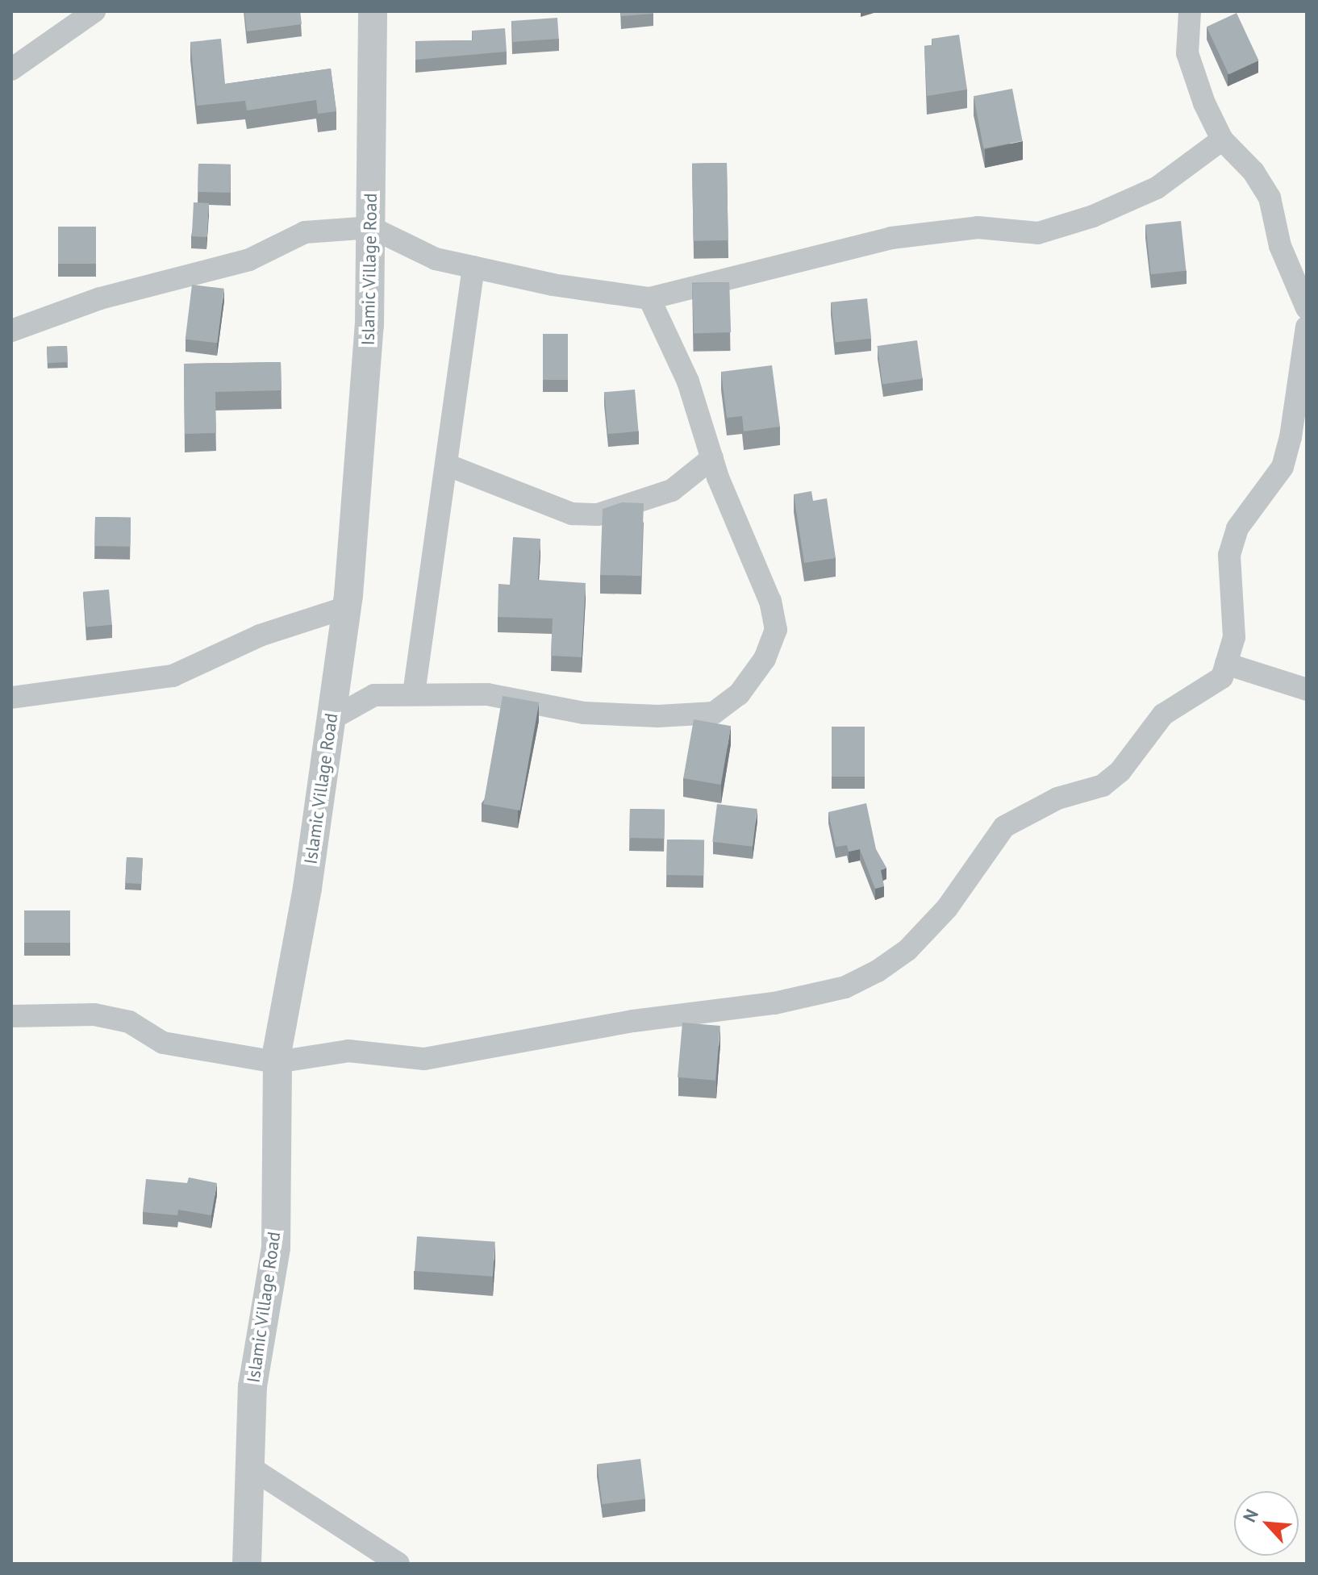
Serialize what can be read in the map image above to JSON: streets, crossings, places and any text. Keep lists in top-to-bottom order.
{
  "streets": {
    "street": ["Islamic Village Road"]
  },
  "north": "top left"
}
